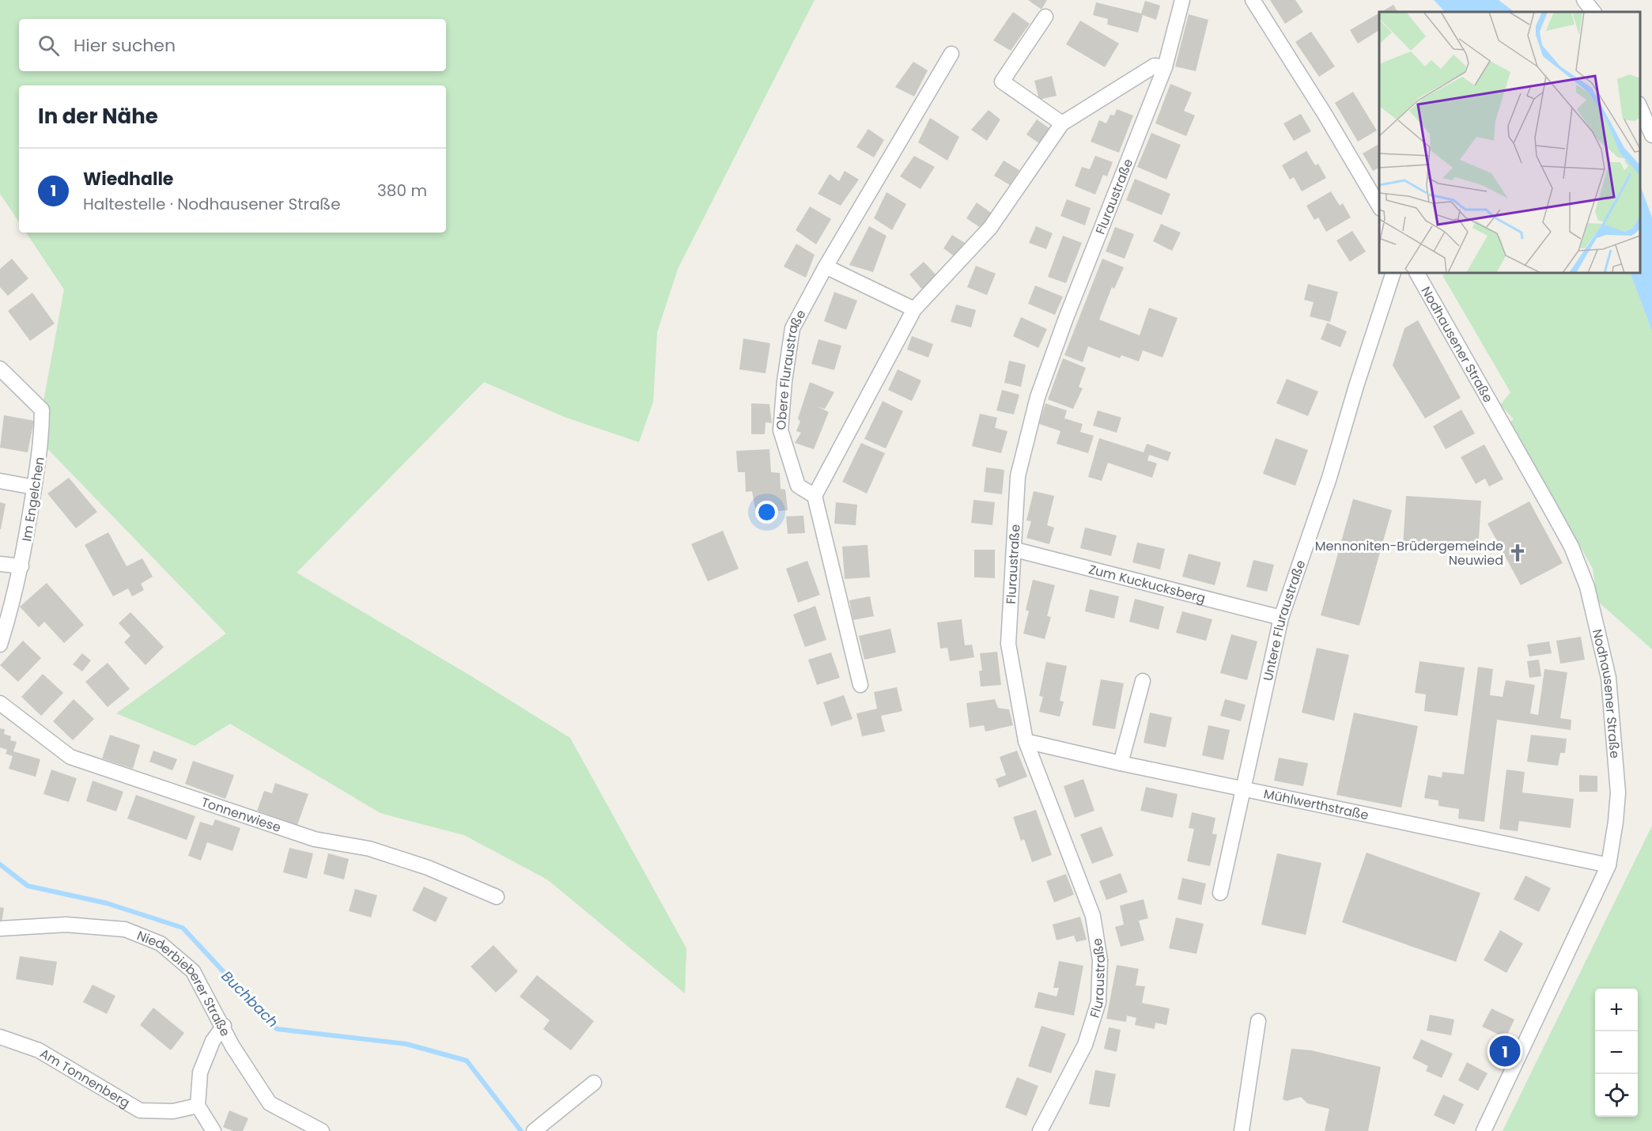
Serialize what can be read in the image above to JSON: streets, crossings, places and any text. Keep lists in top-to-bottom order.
{
  "streets": {
    "street": [
      "Fluraustraße",
      "Nodhausener Straße",
      "Obere Fluraustraße",
      "Im Engelchen",
      "Zum Kuckucksberg",
      "Untere Fluraustraße",
      "Mühlwerthstraße",
      "Tonnenwiese",
      "Niederbieberer Straße",
      "Am Tonnenberg"
    ]
  },
  "crossings": [
    ["Fluraustraße", "Zum Kuckucksberg"],
    ["Fluraustraße", "Mühlwerthstraße"],
    ["Nodhausener Straße", "Mühlwerthstraße"],
    ["Zum Kuckucksberg", "Untere Fluraustraße"],
    ["Untere Fluraustraße", "Mühlwerthstraße"]
  ],
  "water": ["Buchbach"],
  "places": {
    "church": ["Mennoniten-Brüdergemeinde Neuwied"]
  },
  "page": {
    "search": "Hier suchen",
    "heading": "In der Nähe",
    "list": [
      {
        "mark": "1",
        "name": "Wiedhalle",
        "note": "Haltestelle · Nodhausener Straße",
        "value": "380 m"
      }
    ],
    "map_buttons": ["+", "−"],
    "pins": "1"
  }
}
